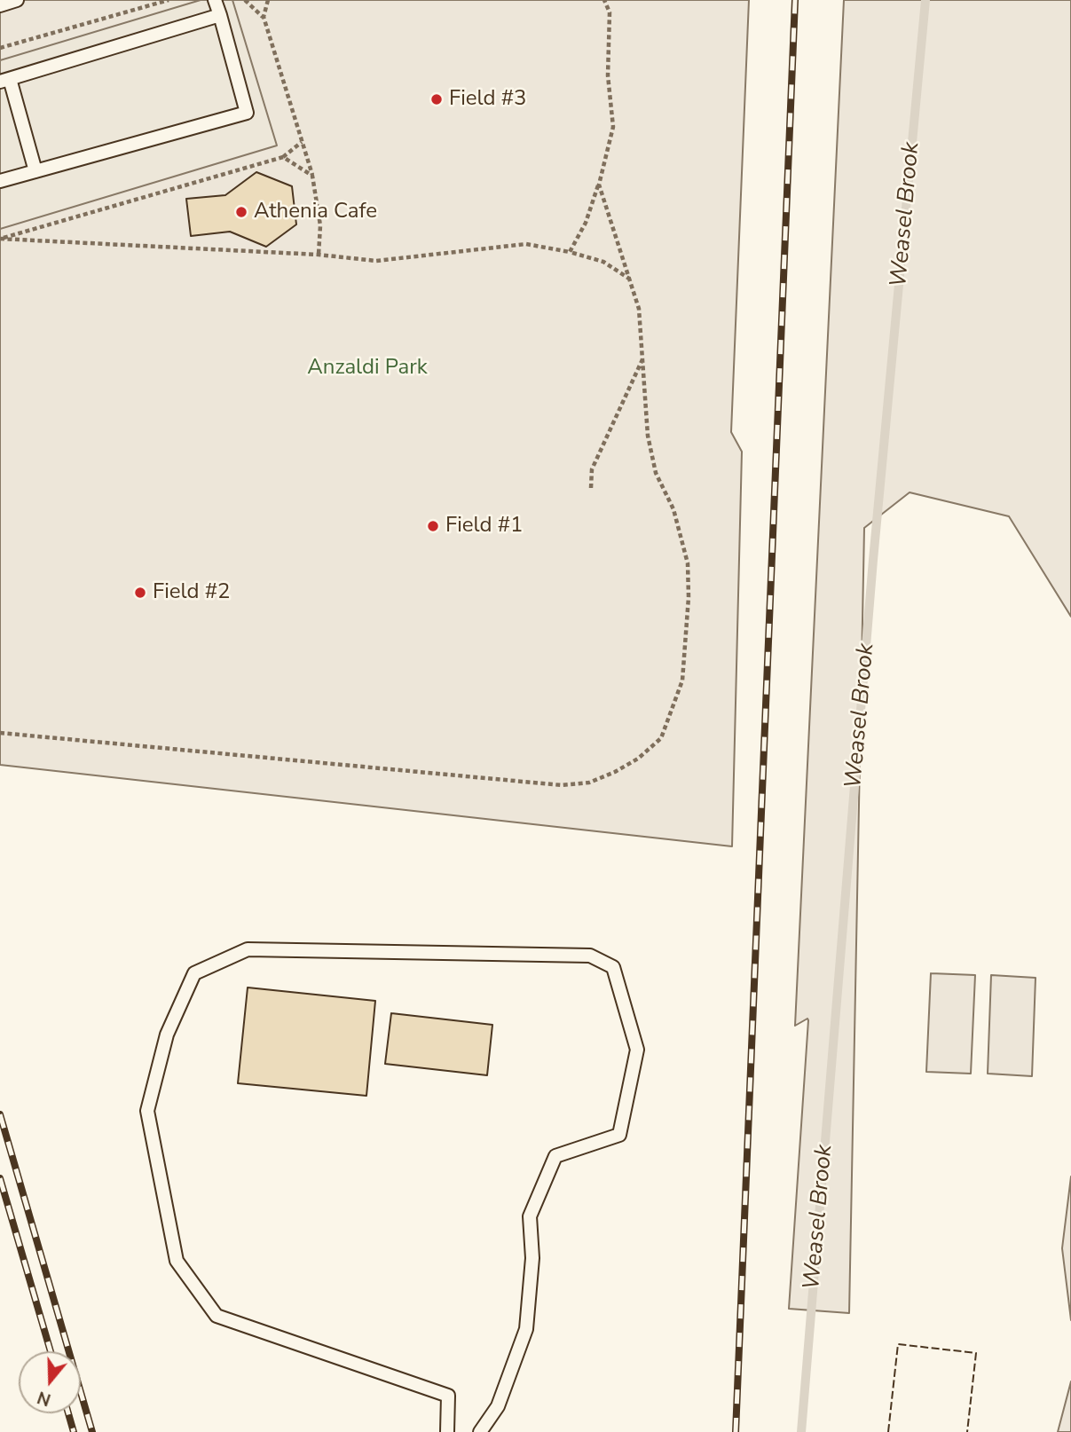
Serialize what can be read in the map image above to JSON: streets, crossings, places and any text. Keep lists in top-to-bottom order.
{
  "water": ["Weasel Brook"],
  "parks": ["Anzaldi Park"],
  "places": [
    "Field #3",
    "Athenia Cafe",
    "Field #1",
    "Field #2"
  ],
  "north": "bottom"
}
